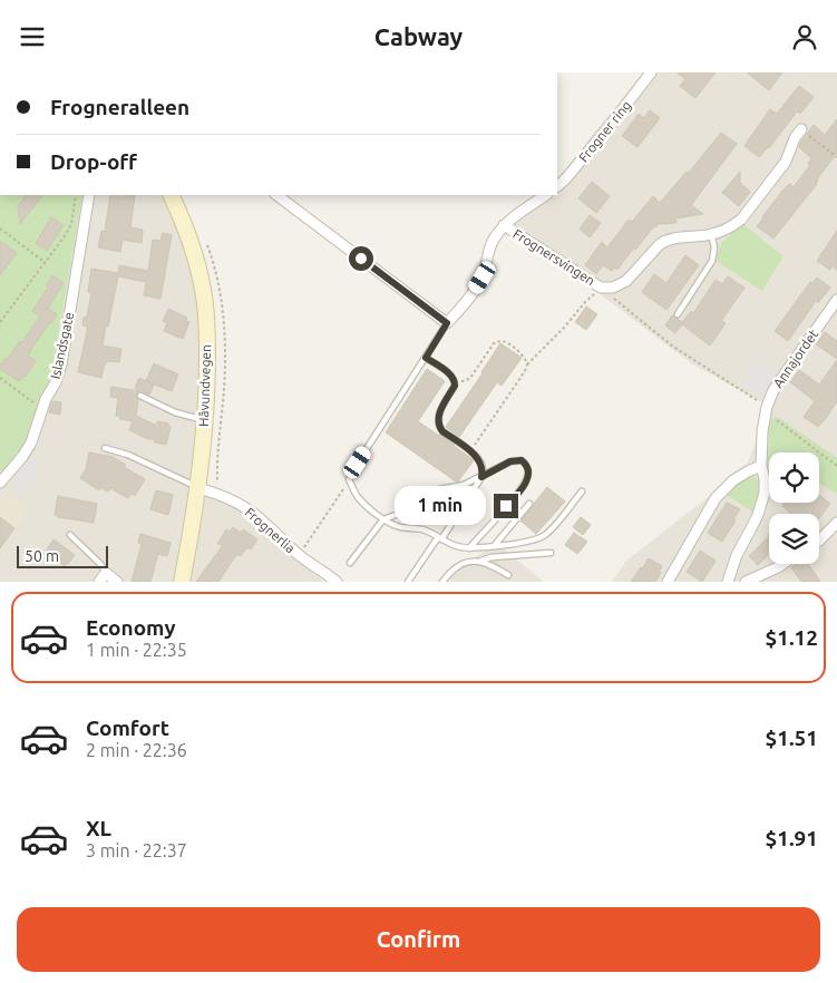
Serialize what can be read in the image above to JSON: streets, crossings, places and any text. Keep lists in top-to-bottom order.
{
  "streets": {
    "main road": ["Håvundvegen"],
    "street": [
      "Frogner ring",
      "Frognersvingen",
      "Islandsgate",
      "Annajordet",
      "Frognerlia"
    ]
  },
  "crossings": [
    ["Håvundvegen", "Frognerlia"]
  ],
  "scale_bar": "50 m",
  "page": {
    "header": "Cabway",
    "banner": ["Frogneralleen", "Drop-off"],
    "bubble": "1 min",
    "scale": "50 m",
    "list": [
      {
        "name": "Economy",
        "note": "1 min · 22:35",
        "value": "$1.12"
      },
      {
        "name": "Comfort",
        "note": "2 min · 22:36",
        "value": "$1.51"
      },
      {
        "name": "XL",
        "note": "3 min · 22:37",
        "value": "$1.91"
      }
    ],
    "buttons": "Confirm"
  }
}
